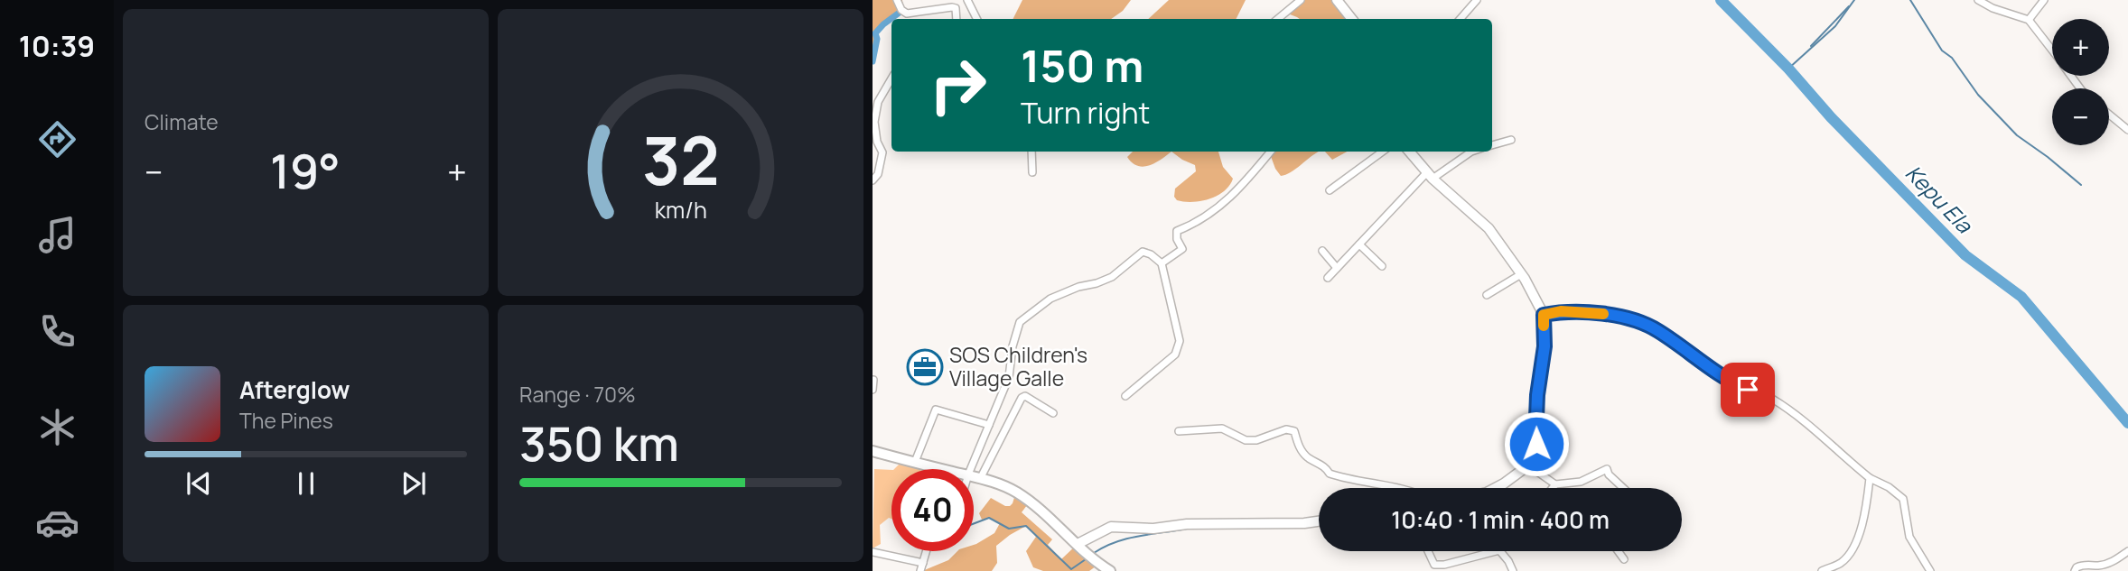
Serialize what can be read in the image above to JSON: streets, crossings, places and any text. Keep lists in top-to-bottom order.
{
  "water": ["Kepu Ela"],
  "places": {
    "office": ["SOS Children's Village Galle"]
  },
  "page": {
    "tabs": "10:39",
    "tile": [
      "Climate",
      ["Range · 70%", "350 km"]
    ],
    "map_buttons": ["+", "−"],
    "turn": ["150 m", "Turn right"],
    "heat": ["−", "19°", "+"],
    "song": ["Afterglow", "The Pines"],
    "limit": "40",
    "trip": "10:40 · 1 min · 400 m",
    "gauge": ["32", "km/h"]
  }
}
